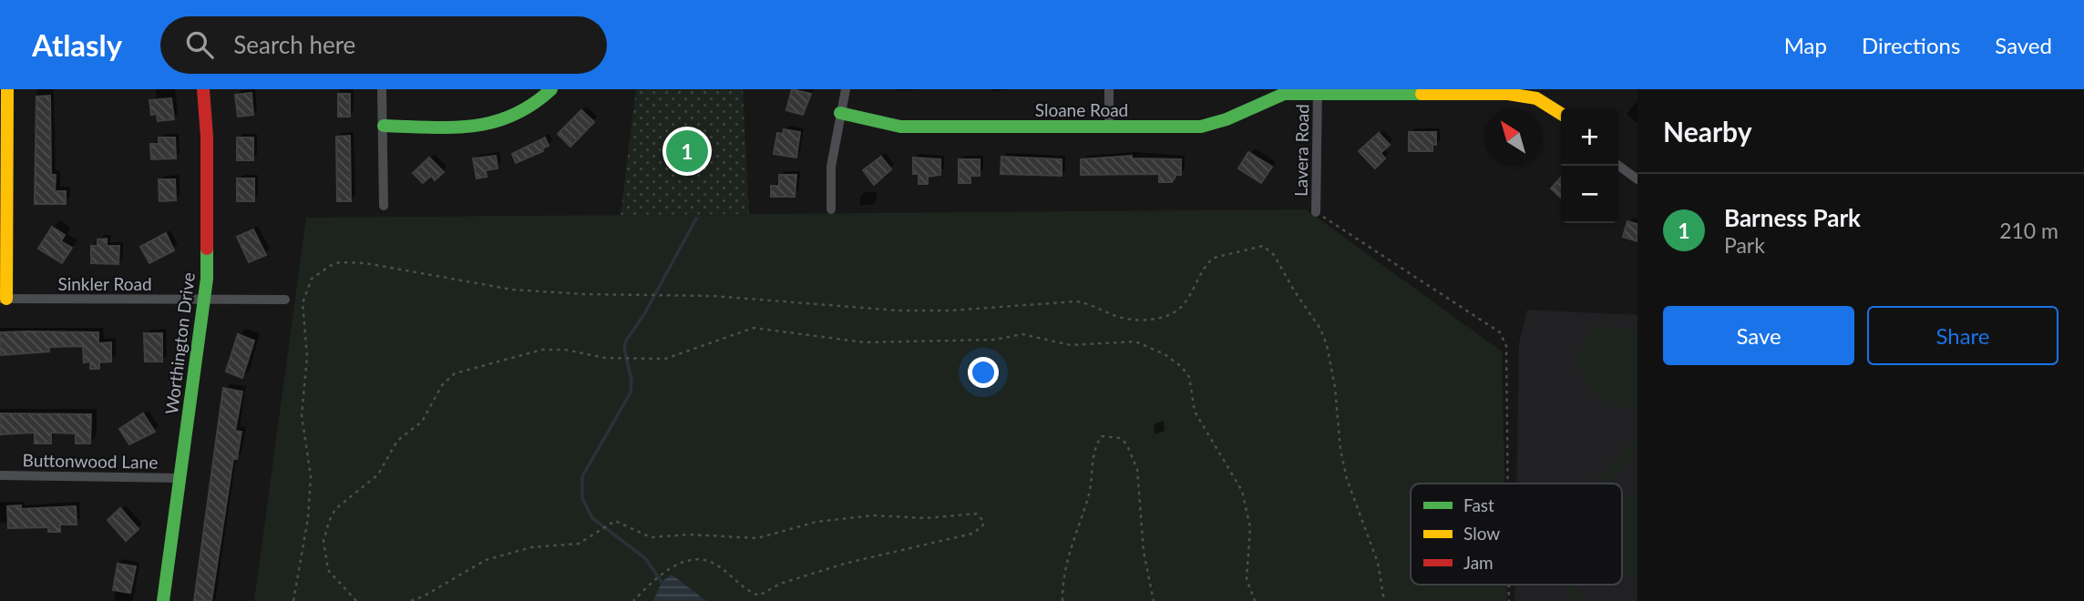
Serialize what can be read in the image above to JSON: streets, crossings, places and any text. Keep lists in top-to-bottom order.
{
  "streets": {
    "street": [
      "Sloane Road",
      "Lavera Road",
      "Sinkler Road",
      "Worthington Drive",
      "Buttonwood Lane"
    ]
  },
  "crossings": [
    ["Sloane Road", "Lavera Road"],
    ["Sinkler Road", "Worthington Drive"],
    ["Worthington Drive", "Buttonwood Lane"]
  ],
  "legend": ["Fast", "Slow", "Jam"],
  "north": "top left",
  "page": {
    "header": "Atlasly",
    "search": "Search here",
    "nav": ["Map", "Directions", "Saved"],
    "heading": "Nearby",
    "map_buttons": ["+", "−"],
    "pins": "1",
    "list": [
      {
        "mark": "1",
        "name": "Barness Park",
        "note": "Park",
        "value": "210 m"
      }
    ],
    "buttons": ["Save", "Share"]
  }
}
